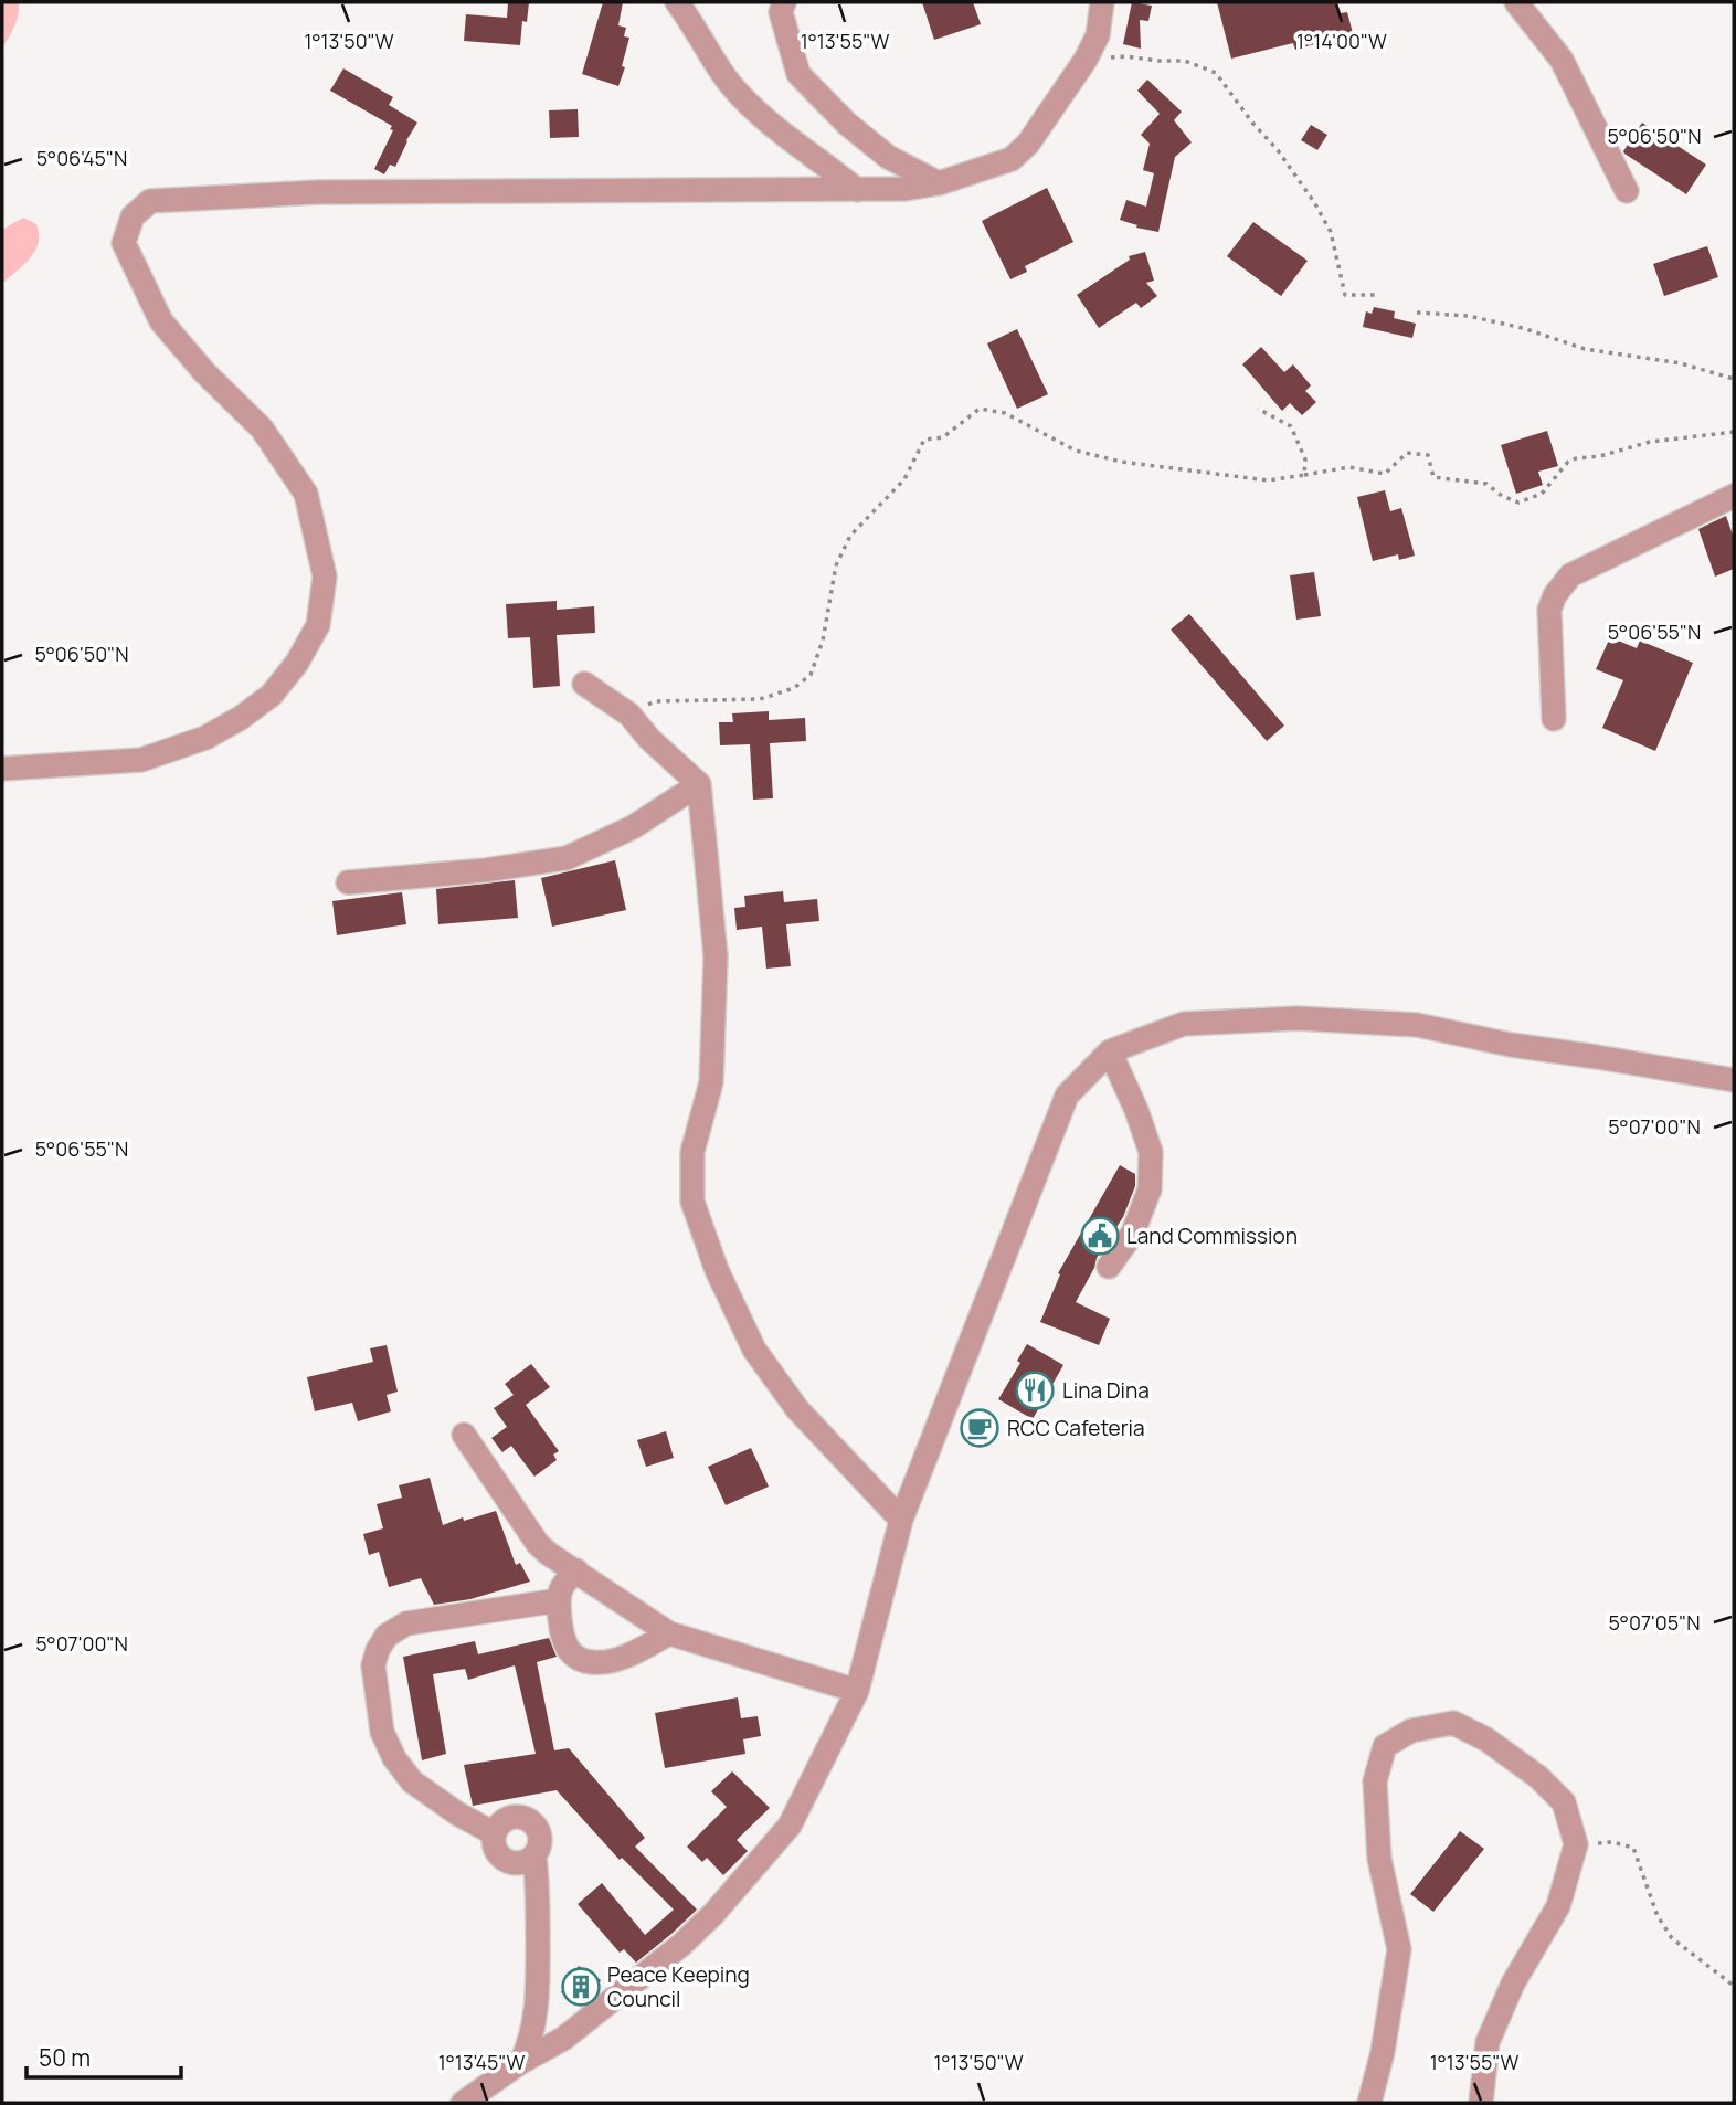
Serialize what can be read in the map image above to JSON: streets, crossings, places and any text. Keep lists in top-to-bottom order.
{
  "places": {
    "public building": ["Land Commission"],
    "restaurant": ["Lina Dina"],
    "cafe": ["RCC Cafeteria"],
    "building": ["Peace Keeping Council"]
  },
  "scale_bar": "50 m",
  "coordinates": [
    "1°13'50\"W",
    "1°13'55\"W",
    "1°14'00\"W",
    "5°06'50\"N",
    "5°06'45\"N",
    "5°06'55\"N",
    "5°07'00\"N",
    "5°07'05\"N",
    "1°13'45\"W"
  ]
}
